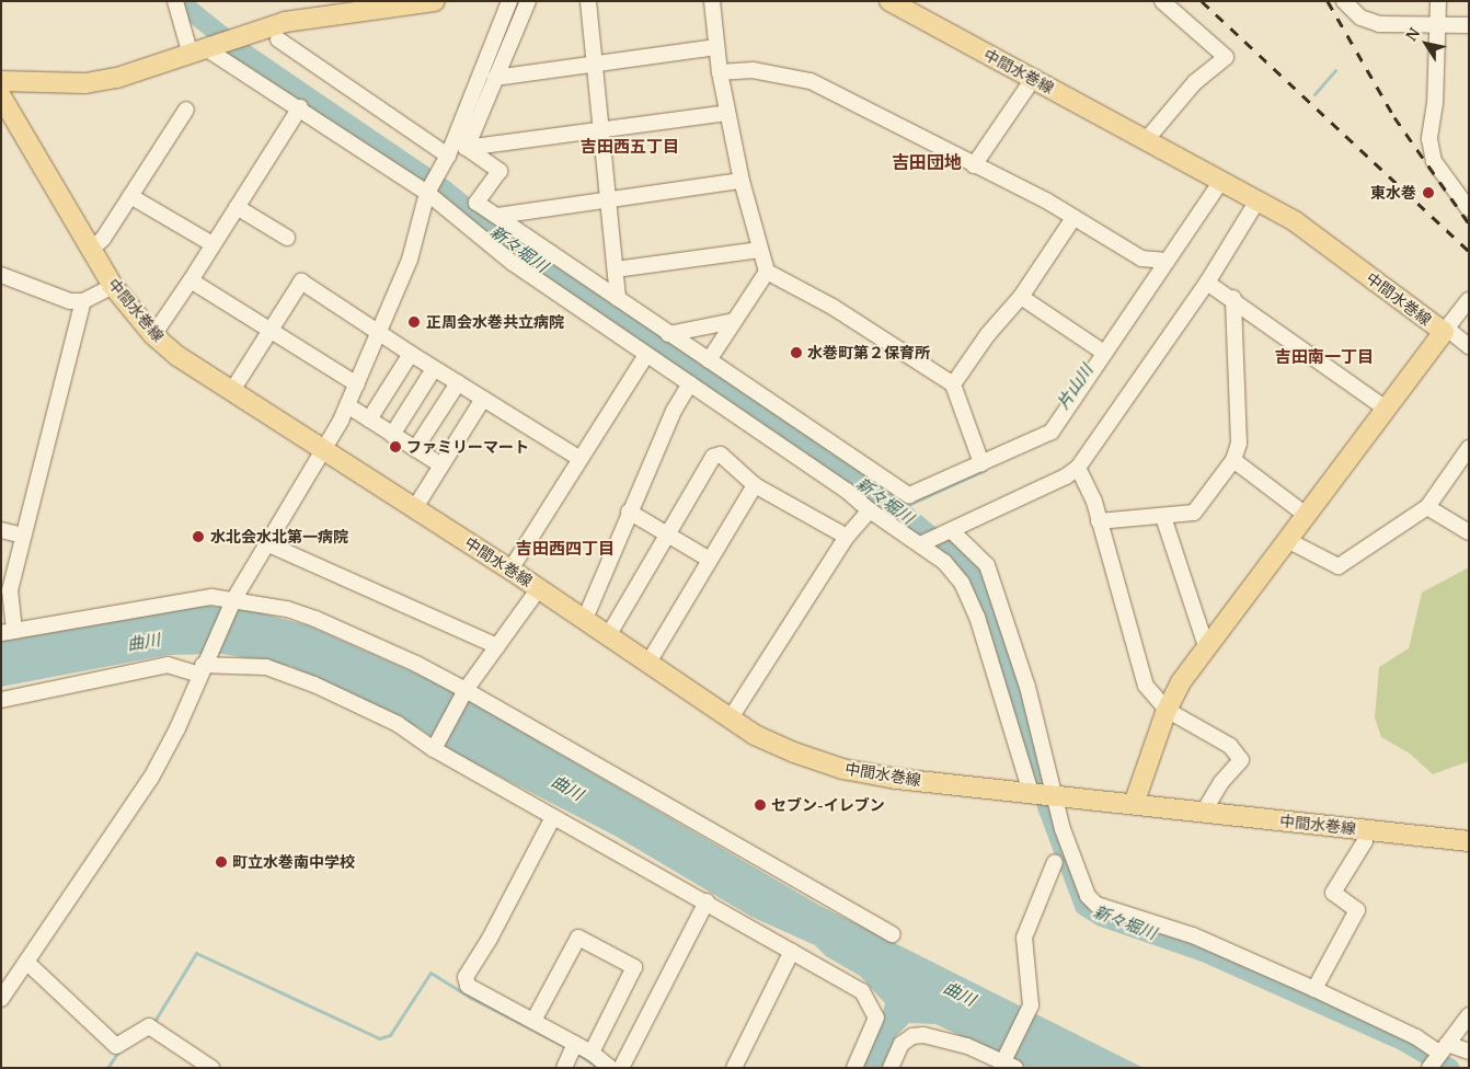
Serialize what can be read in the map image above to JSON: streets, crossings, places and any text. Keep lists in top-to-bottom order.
{
  "streets": {
    "main road": ["中間水巻線"]
  },
  "districts": [
    "吉田西五丁目",
    "吉田団地",
    "吉田南一丁目",
    "吉田西四丁目"
  ],
  "water": ["新々堀川", "片山川", "曲川"],
  "places": [
    "東水巻",
    "正周会水巻共立病院",
    "水巻町第２保育所",
    "ファミリーマート",
    "水北会水北第一病院",
    "セブン-イレブン",
    "町立水巻南中学校"
  ],
  "north": "top left"
}
